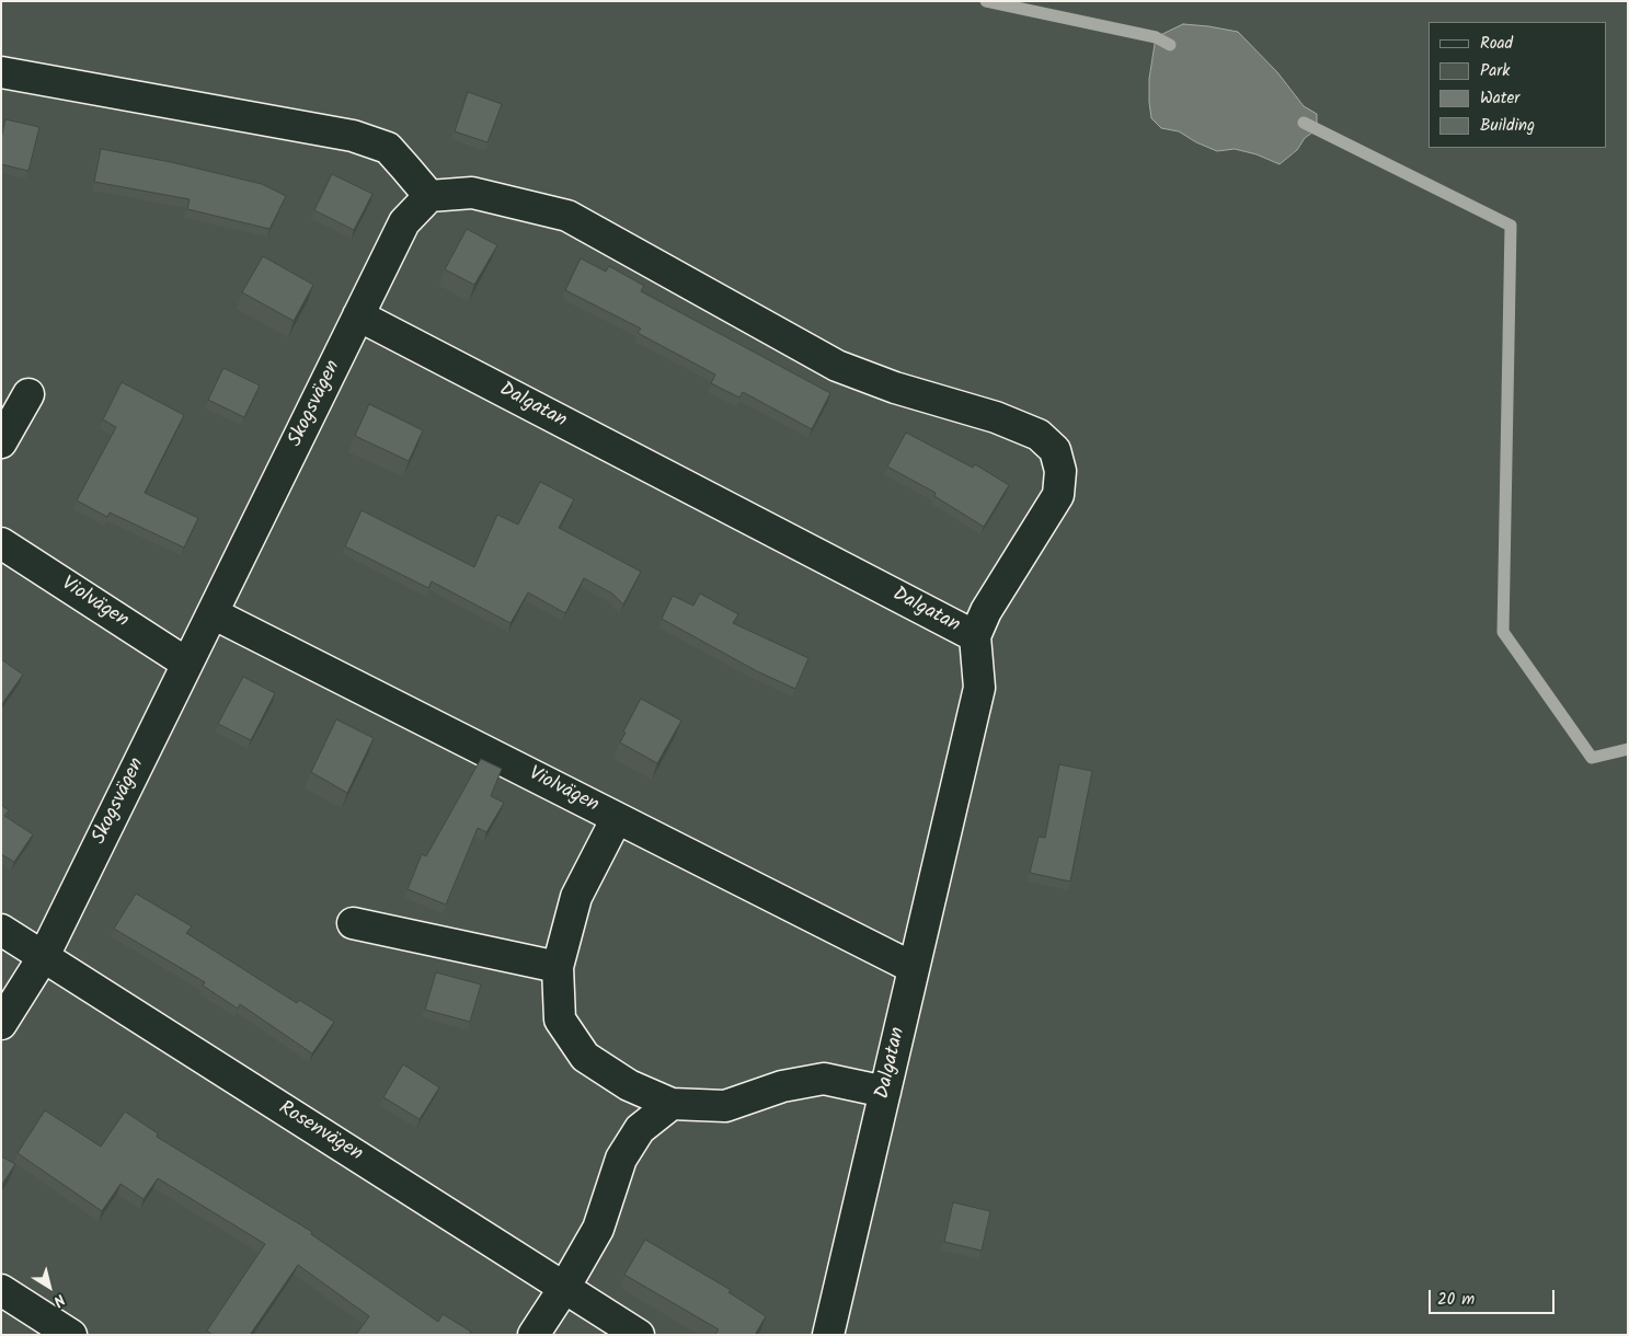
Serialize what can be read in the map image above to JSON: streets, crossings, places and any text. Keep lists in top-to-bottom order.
{
  "streets": {
    "street": [
      "Skogsvägen",
      "Dalgatan",
      "Violvägen",
      "Rosenvägen"
    ]
  },
  "crossings": [
    ["Skogsvägen", "Dalgatan"],
    ["Skogsvägen", "Violvägen"],
    ["Skogsvägen", "Rosenvägen"],
    ["Dalgatan", "Violvägen"]
  ],
  "legend": [
    "Road",
    "Park",
    "Water",
    "Building"
  ],
  "scale_bar": "20 m",
  "north": "bottom right"
}
